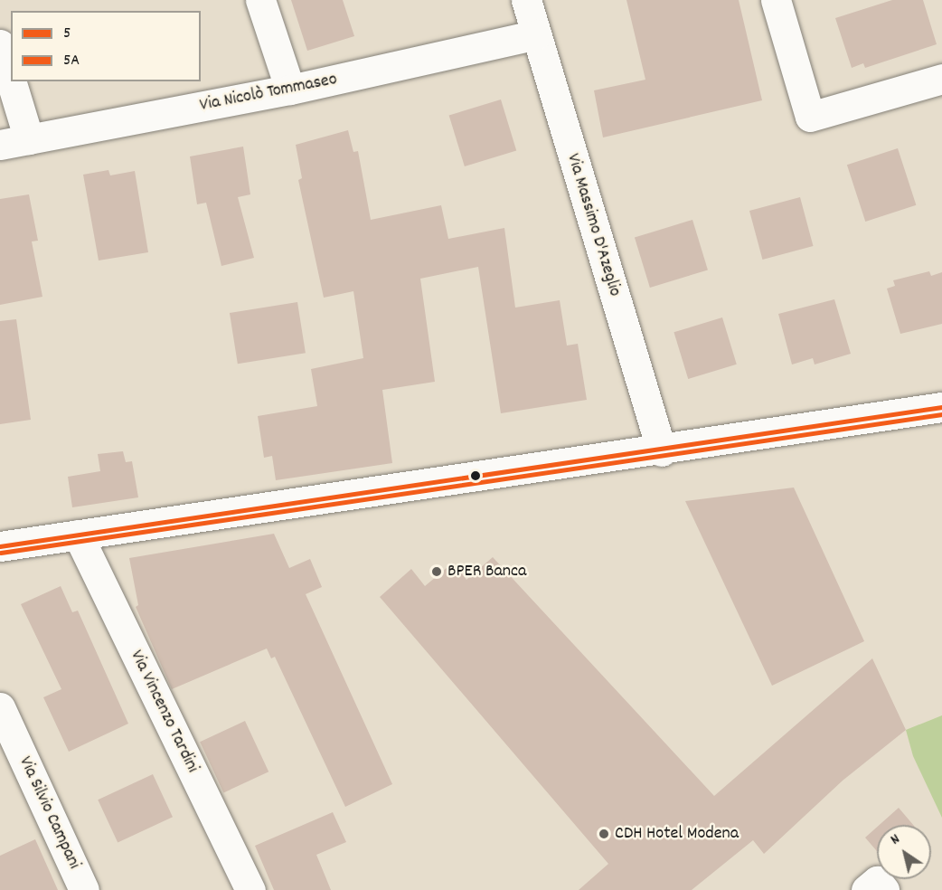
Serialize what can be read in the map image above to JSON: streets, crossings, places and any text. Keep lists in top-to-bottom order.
{
  "streets": {
    "street": [
      "Via Nicolò Tommaseo",
      "Via Massimo D'Azeglio",
      "Via Vincenzo Tardini",
      "Via Silvio Campani"
    ]
  },
  "crossings": [
    ["Via Nicolò Tommaseo", "Via Massimo D'Azeglio"]
  ],
  "places": ["BPER Banca", "CDH Hotel Modena"],
  "lines": ["transit line 5", "transit line 5A"],
  "legend": ["5", "5A"],
  "north": "top left"
}
